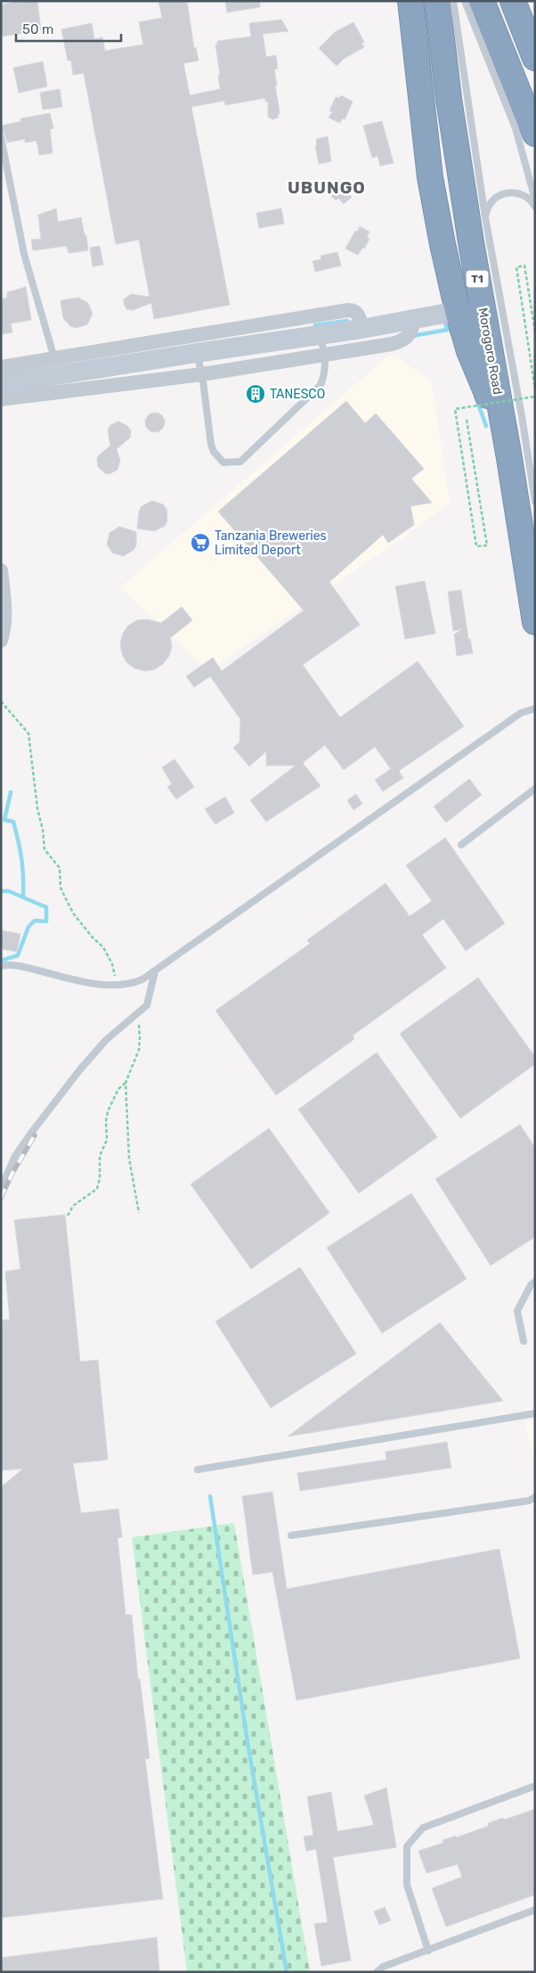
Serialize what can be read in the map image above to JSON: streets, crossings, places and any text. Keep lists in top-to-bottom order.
{
  "streets": {
    "highway": ["T1", "Morogoro Road"]
  },
  "crossings": [
    ["T1", "Morogoro Road"]
  ],
  "districts": ["UBUNGO"],
  "places": {
    "building": ["TANESCO"],
    "supermarket": ["Tanzania Breweries Limited Deport"]
  },
  "scale_bar": "50 m"
}
